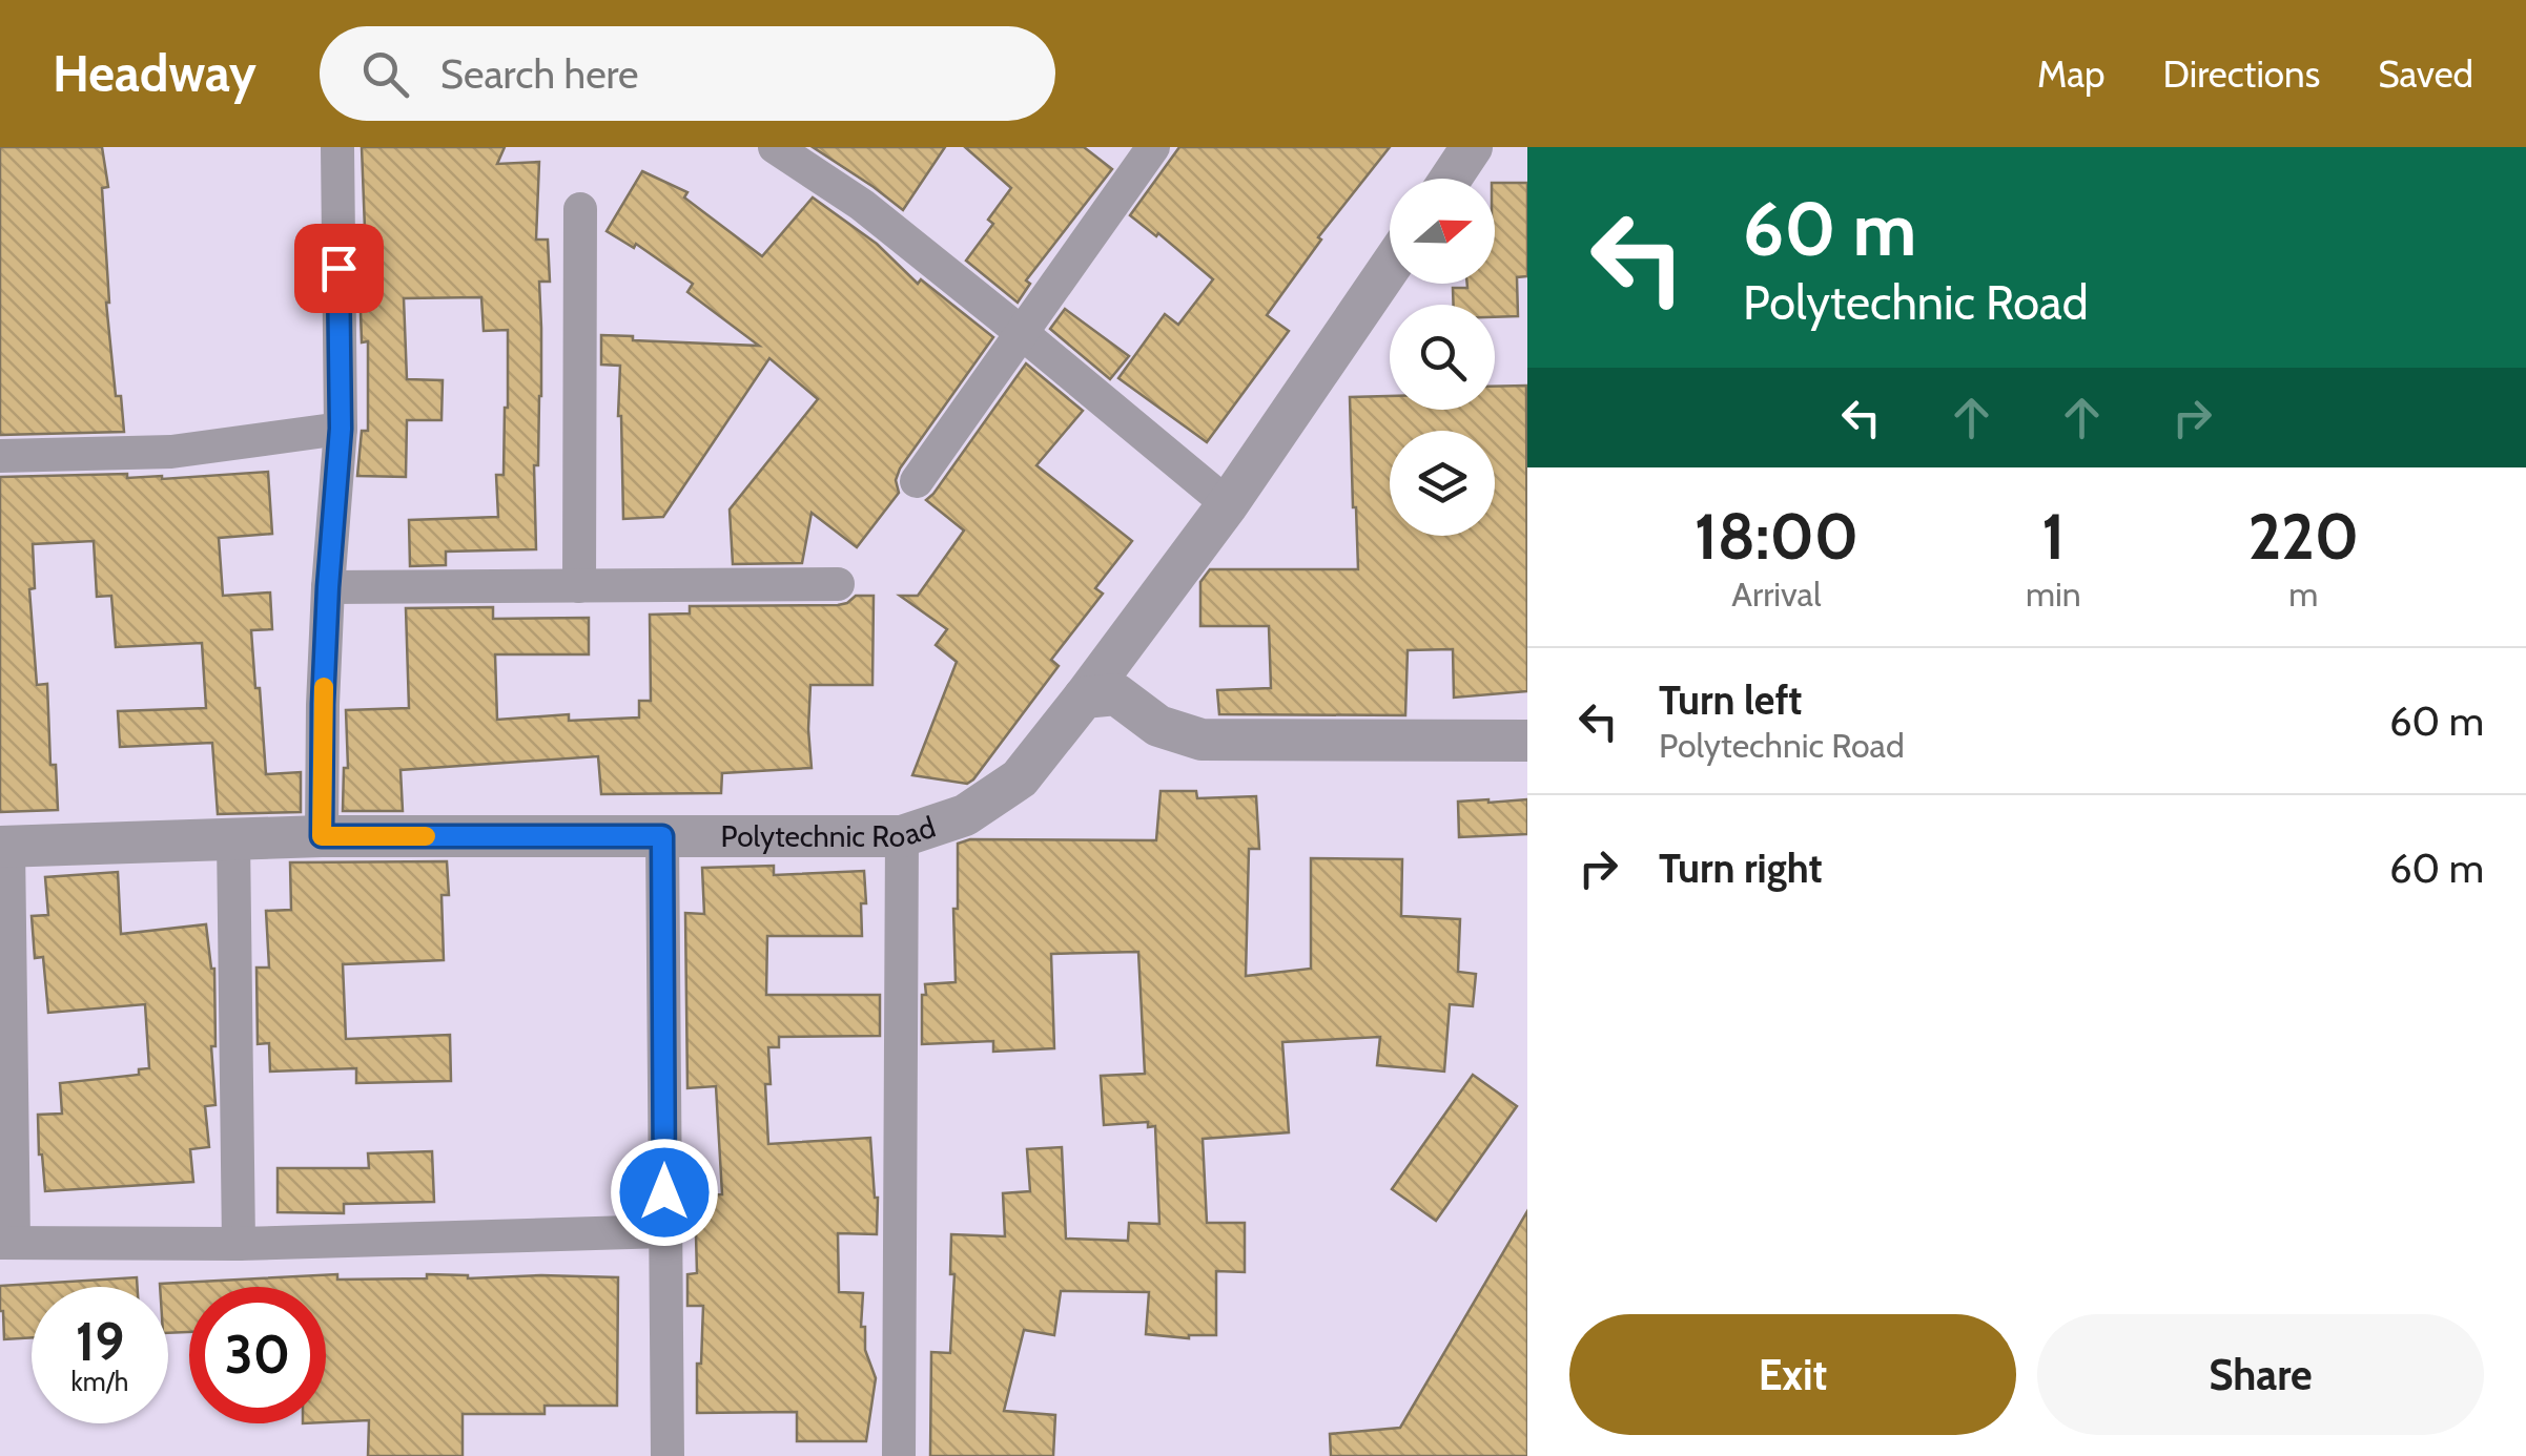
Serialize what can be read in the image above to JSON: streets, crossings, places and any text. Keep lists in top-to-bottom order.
{
  "streets": {
    "street": ["Polytechnic Road"]
  },
  "north": "right",
  "page": {
    "header": "Headway",
    "search": "Search here",
    "nav": ["Map", "Directions", "Saved"],
    "turn": ["60 m", "Polytechnic Road"],
    "eta": [
      "18:00",
      "Arrival",
      "1",
      "min",
      "220",
      "m"
    ],
    "list": [
      {
        "name": "Turn left",
        "note": "Polytechnic Road",
        "value": "60 m"
      },
      {
        "name": "Turn right",
        "value": "60 m"
      }
    ],
    "speed": "19 km/h",
    "limit": "30",
    "buttons": ["Exit", "Share"]
  }
}
